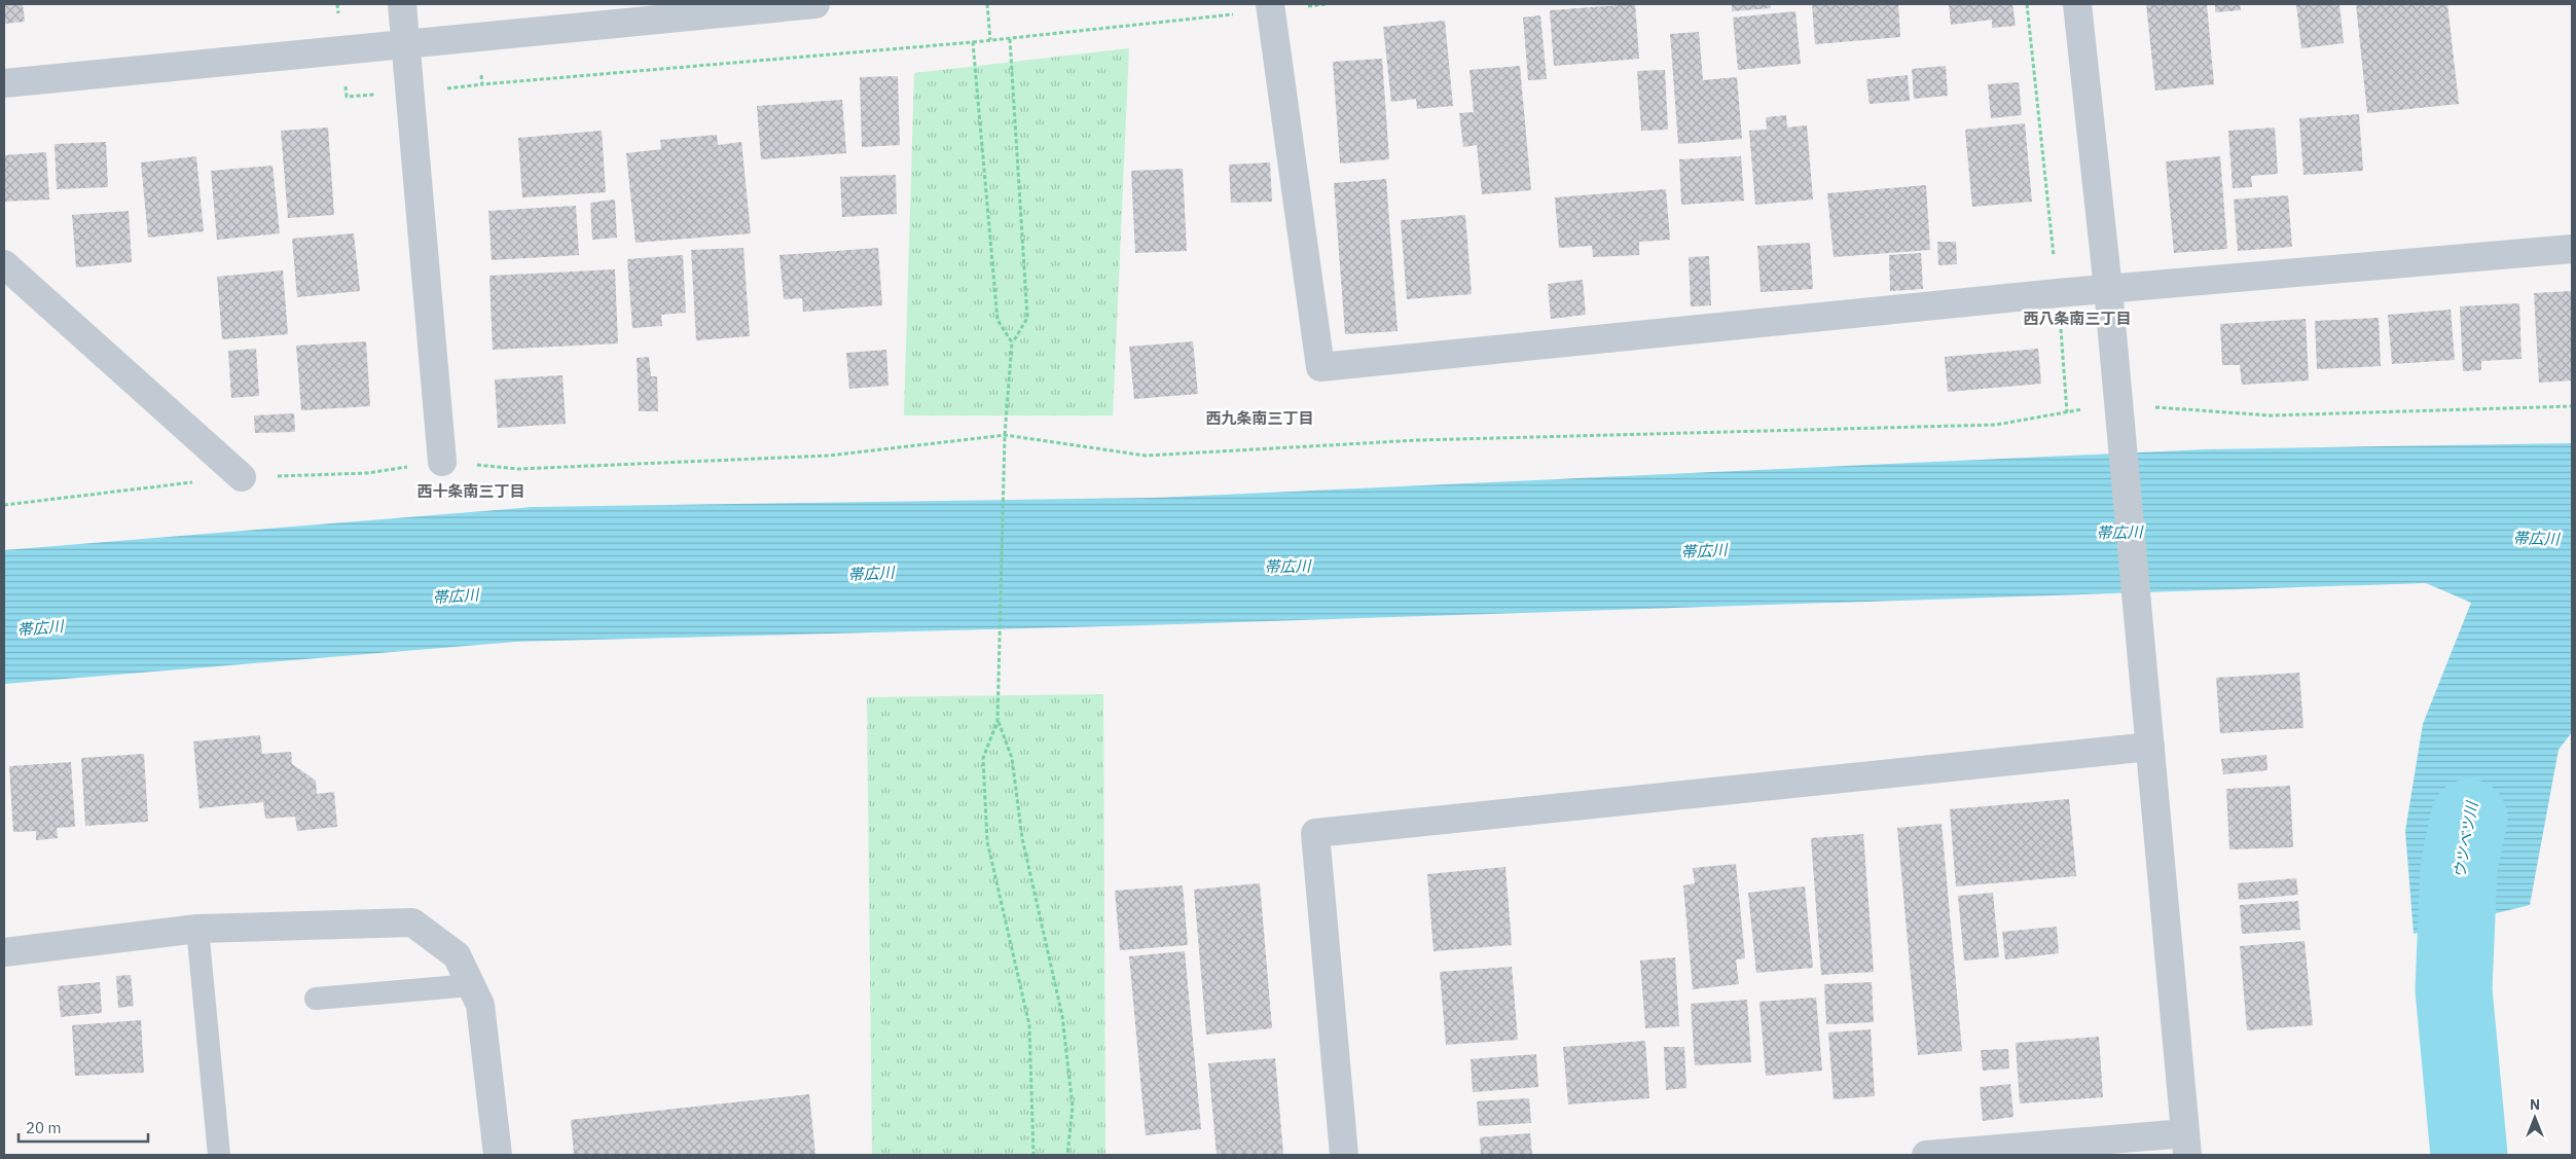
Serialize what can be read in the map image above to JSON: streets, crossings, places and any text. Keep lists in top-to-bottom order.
{
  "districts": ["西八条南三丁目", "西九条南三丁目", "西十条南三丁目"],
  "water": ["帯広川", "ウツベツ川"],
  "scale_bar": "20 m",
  "north": "top"
}
